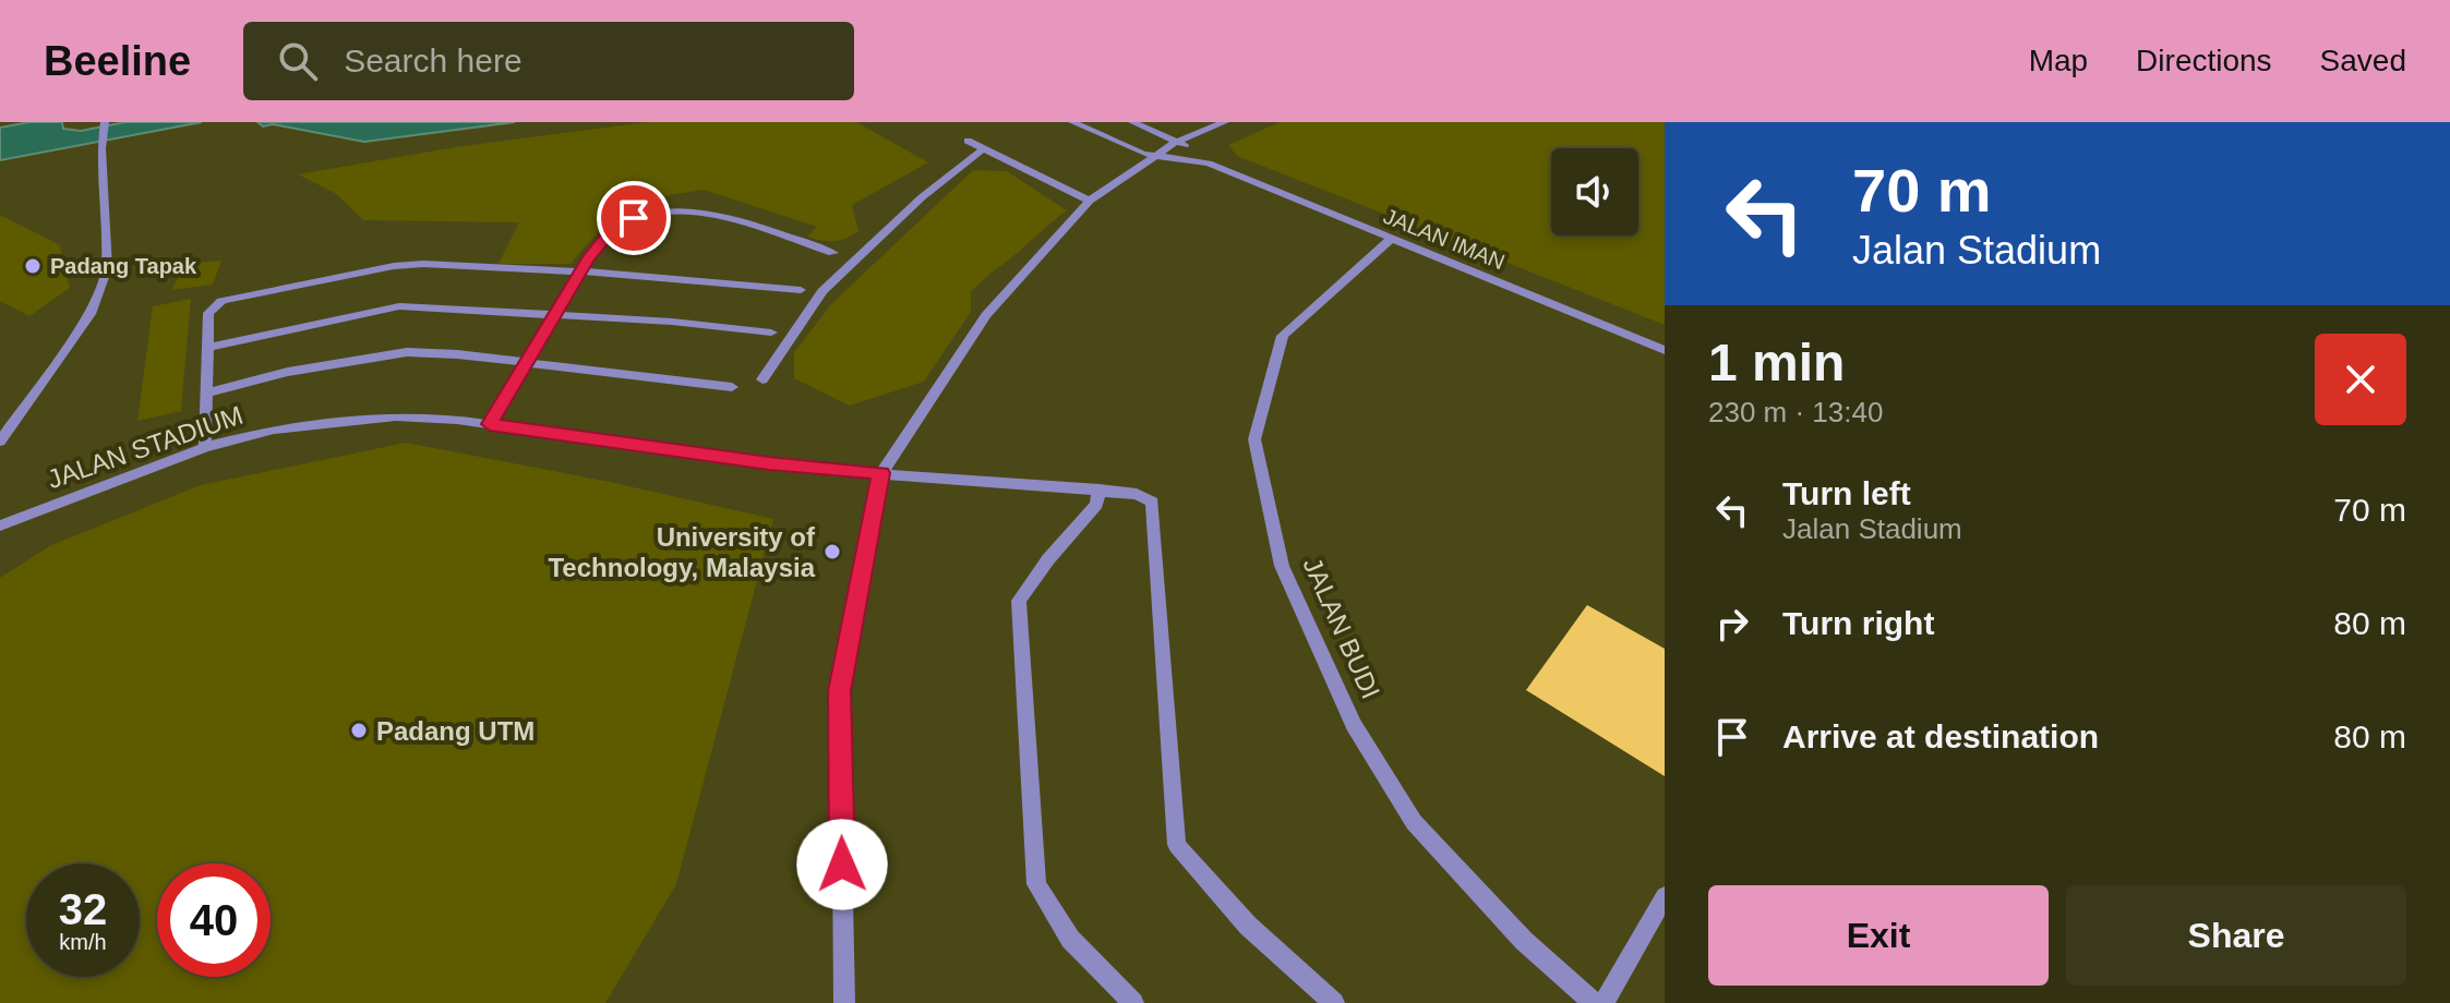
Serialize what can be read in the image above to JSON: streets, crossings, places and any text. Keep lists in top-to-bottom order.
{
  "streets": {
    "street": ["JALAN IMAN", "JALAN STADIUM", "JALAN BUDI"]
  },
  "crossings": [
    ["JALAN IMAN", "JALAN BUDI"]
  ],
  "places": ["Padang Tapak", "University of Technology, Malaysia", "Padang UTM"],
  "page": {
    "header": "Beeline",
    "search": "Search here",
    "nav": ["Map", "Directions", "Saved"],
    "turn": ["70 m", "Jalan Stadium"],
    "heading": ["1 min", "230 m · 13:40"],
    "list": [
      {
        "name": "Turn left",
        "note": "Jalan Stadium",
        "value": "70 m"
      },
      {
        "name": "Turn right",
        "value": "80 m"
      },
      {
        "name": "Arrive at destination",
        "value": "80 m"
      }
    ],
    "speed": "32 km/h",
    "limit": "40",
    "buttons": ["Exit", "Share"]
  }
}
